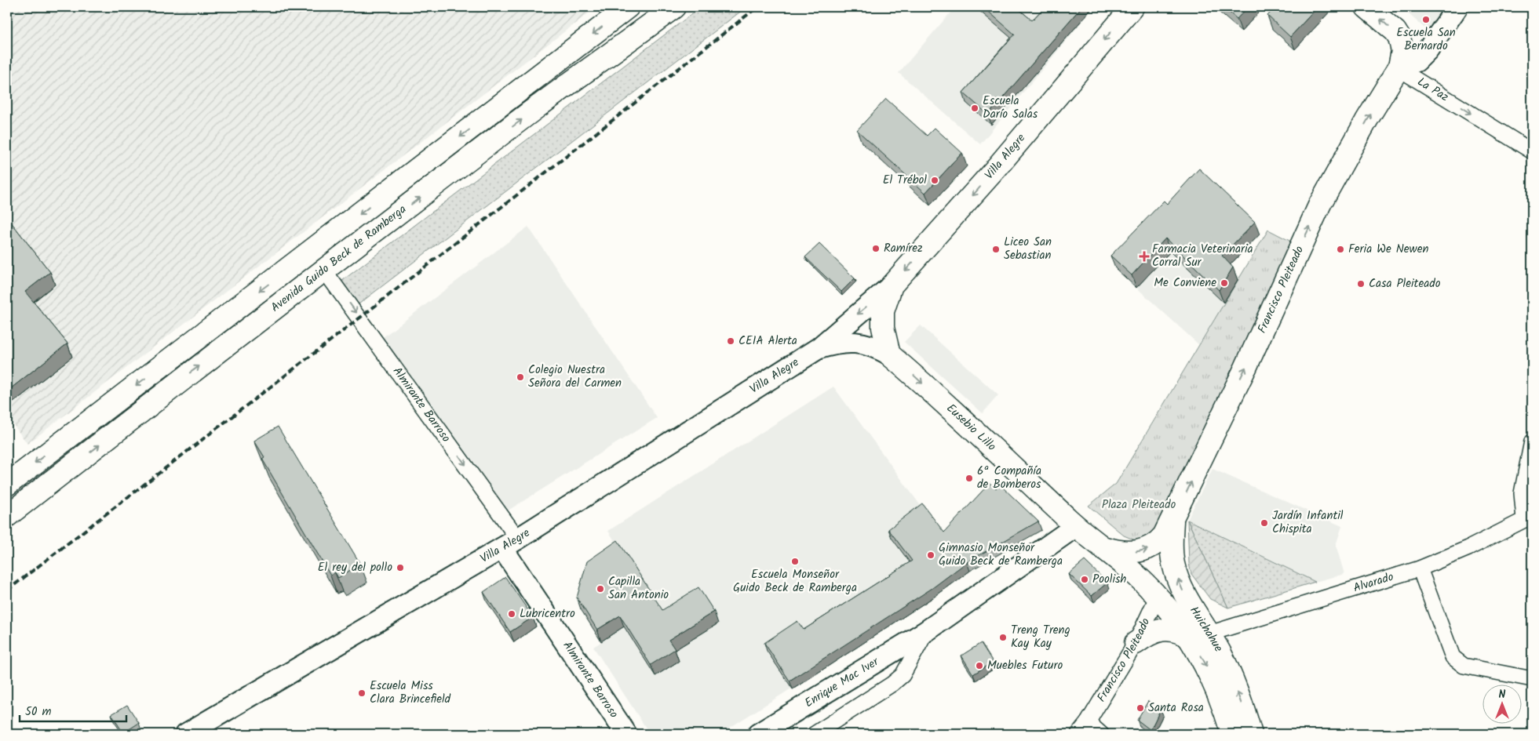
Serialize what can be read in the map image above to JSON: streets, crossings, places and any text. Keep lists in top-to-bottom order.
{
  "streets": {
    "main road": [
      "Villa Alegre",
      "Avenida Guido Beck de Ramberga",
      "Francisco Pleiteado",
      "Almirante Barroso",
      "Eusebio Lillo",
      "Huichahue",
      "Enrique Mac Iver"
    ],
    "street": ["La Paz", "Alvarado"]
  },
  "crossings": [
    ["La Paz", "Francisco Pleiteado"],
    ["Villa Alegre", "Almirante Barroso"],
    ["Villa Alegre", "Eusebio Lillo"],
    ["Avenida Guido Beck de Ramberga", "Almirante Barroso"],
    ["Francisco Pleiteado", "Eusebio Lillo"],
    ["Francisco Pleiteado", "Huichahue"],
    ["Eusebio Lillo", "Huichahue"],
    ["Eusebio Lillo", "Enrique Mac Iver"],
    ["Alvarado", "Huichahue"]
  ],
  "one_way": [
    "La Paz",
    "Villa Alegre",
    "Francisco Pleiteado",
    "Almirante Barroso",
    "Eusebio Lillo"
  ],
  "parks": ["Plaza Pleiteado"],
  "places": {
    "other": [
      "Escuela San Bernardo",
      "Escuela Darío Salas",
      "El Trébol",
      "Ramírez",
      "Liceo San Sebastian",
      "Feria We Newen",
      "Me Conviene",
      "Casa Pleiteado",
      "CEIA Alerta",
      "Colegio Nuestra Señora del Carmen",
      "6ª Compañía de Bomberos",
      "Jardín Infantil Chispita",
      "Gimnasio Monseñor Guido Beck de Ramberga",
      "Escuela Monseñor Guido Beck de Ramberga",
      "El rey del pollo",
      "Poolish",
      "Capilla San Antonio",
      "Lubricentro",
      "Treng Treng Kay Kay",
      "Muebles Futuro",
      "Escuela Miss Clara Brincefield",
      "Santa Rosa"
    ],
    "health": ["Farmacia Veterinaria Corral Sur"]
  },
  "scale_bar": "50 m",
  "north": "top"
}
